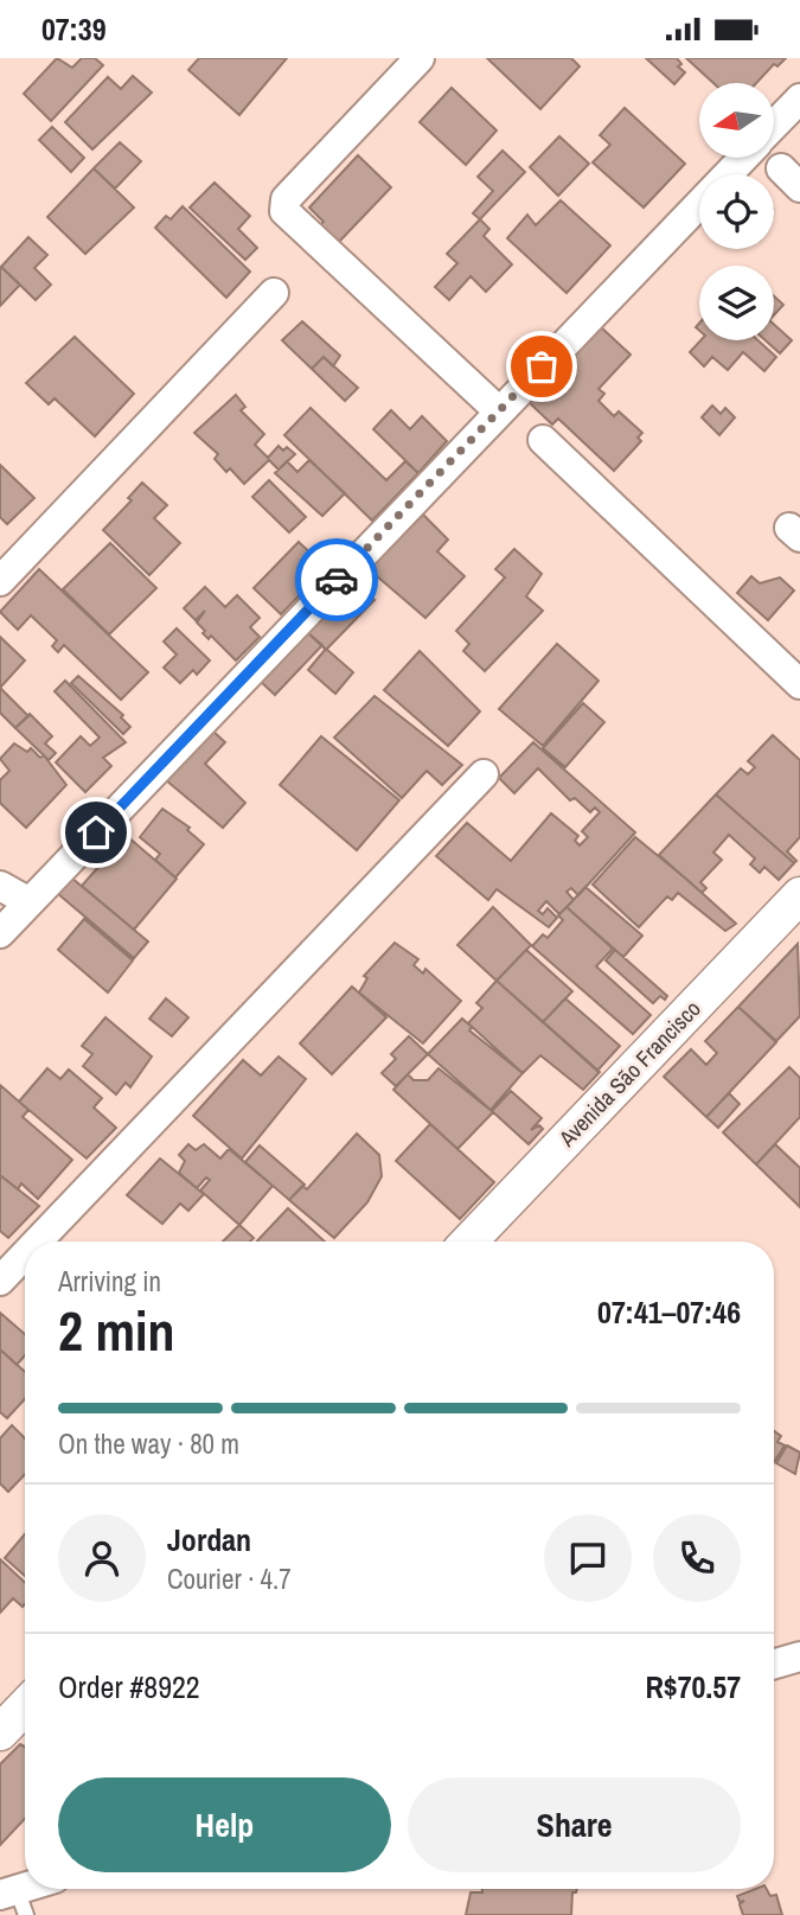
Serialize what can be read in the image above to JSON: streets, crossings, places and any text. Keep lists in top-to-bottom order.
{
  "streets": {
    "street": ["Avenida São Francisco"]
  },
  "north": "left",
  "page": {
    "status": "07:39",
    "heading": ["2 min", "Arriving in", "07:41–07:46"],
    "panel": [
      "Jordan",
      "Courier · 4.7",
      "Order #8922",
      "R$70.57"
    ],
    "bar": "On the way · 80 m",
    "buttons": ["Help", "Share"]
  }
}
